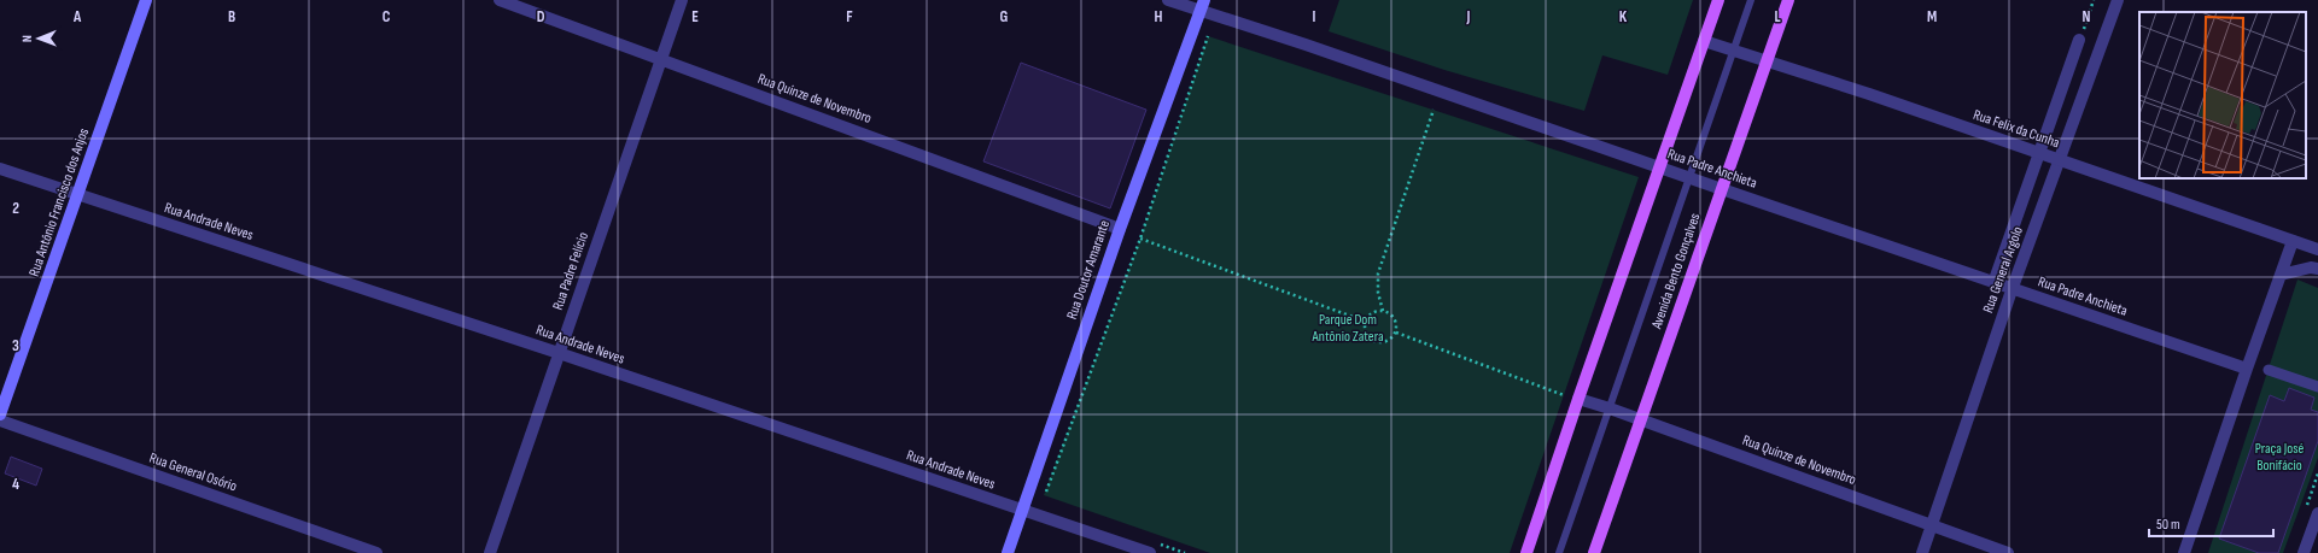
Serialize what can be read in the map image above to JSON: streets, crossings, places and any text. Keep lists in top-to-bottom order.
{
  "streets": {
    "main road": ["Rua Antônio Francisco dos Anjos", "Rua Doutor Amarante", "Avenida Bento Gonçalves"],
    "street": [
      "Rua Quinze de Novembro",
      "Rua Felix da Cunha",
      "Rua Padre Anchieta",
      "Rua Andrade Neves",
      "Rua General Argolo",
      "Rua Padre Felício",
      "Rua General Osório"
    ]
  },
  "crossings": [
    ["Rua Quinze de Novembro", "Rua Doutor Amarante"],
    ["Rua Quinze de Novembro", "Rua General Argolo"],
    ["Rua Quinze de Novembro", "Rua Padre Felício"],
    ["Rua Quinze de Novembro", "Avenida Bento Gonçalves"],
    ["Rua Felix da Cunha", "Rua General Argolo"],
    ["Rua Felix da Cunha", "Avenida Bento Gonçalves"],
    ["Rua Padre Anchieta", "Rua Doutor Amarante"],
    ["Rua Padre Anchieta", "Rua General Argolo"],
    ["Rua Padre Anchieta", "Avenida Bento Gonçalves"],
    ["Rua Antônio Francisco dos Anjos", "Rua Andrade Neves"],
    ["Rua Andrade Neves", "Rua Doutor Amarante"],
    ["Rua Andrade Neves", "Rua Padre Felício"]
  ],
  "parks": ["Parque Dom Antônio Zatera", "Praça José Bonifácio"],
  "scale_bar": "50 m",
  "north": "left",
  "grid": {
    "columns": [
      "A",
      "B",
      "C",
      "D",
      "E",
      "F",
      "G",
      "H",
      "I",
      "J",
      "K",
      "L",
      "M",
      "N"
    ],
    "rows": ["2", "3", "4"]
  }
}
